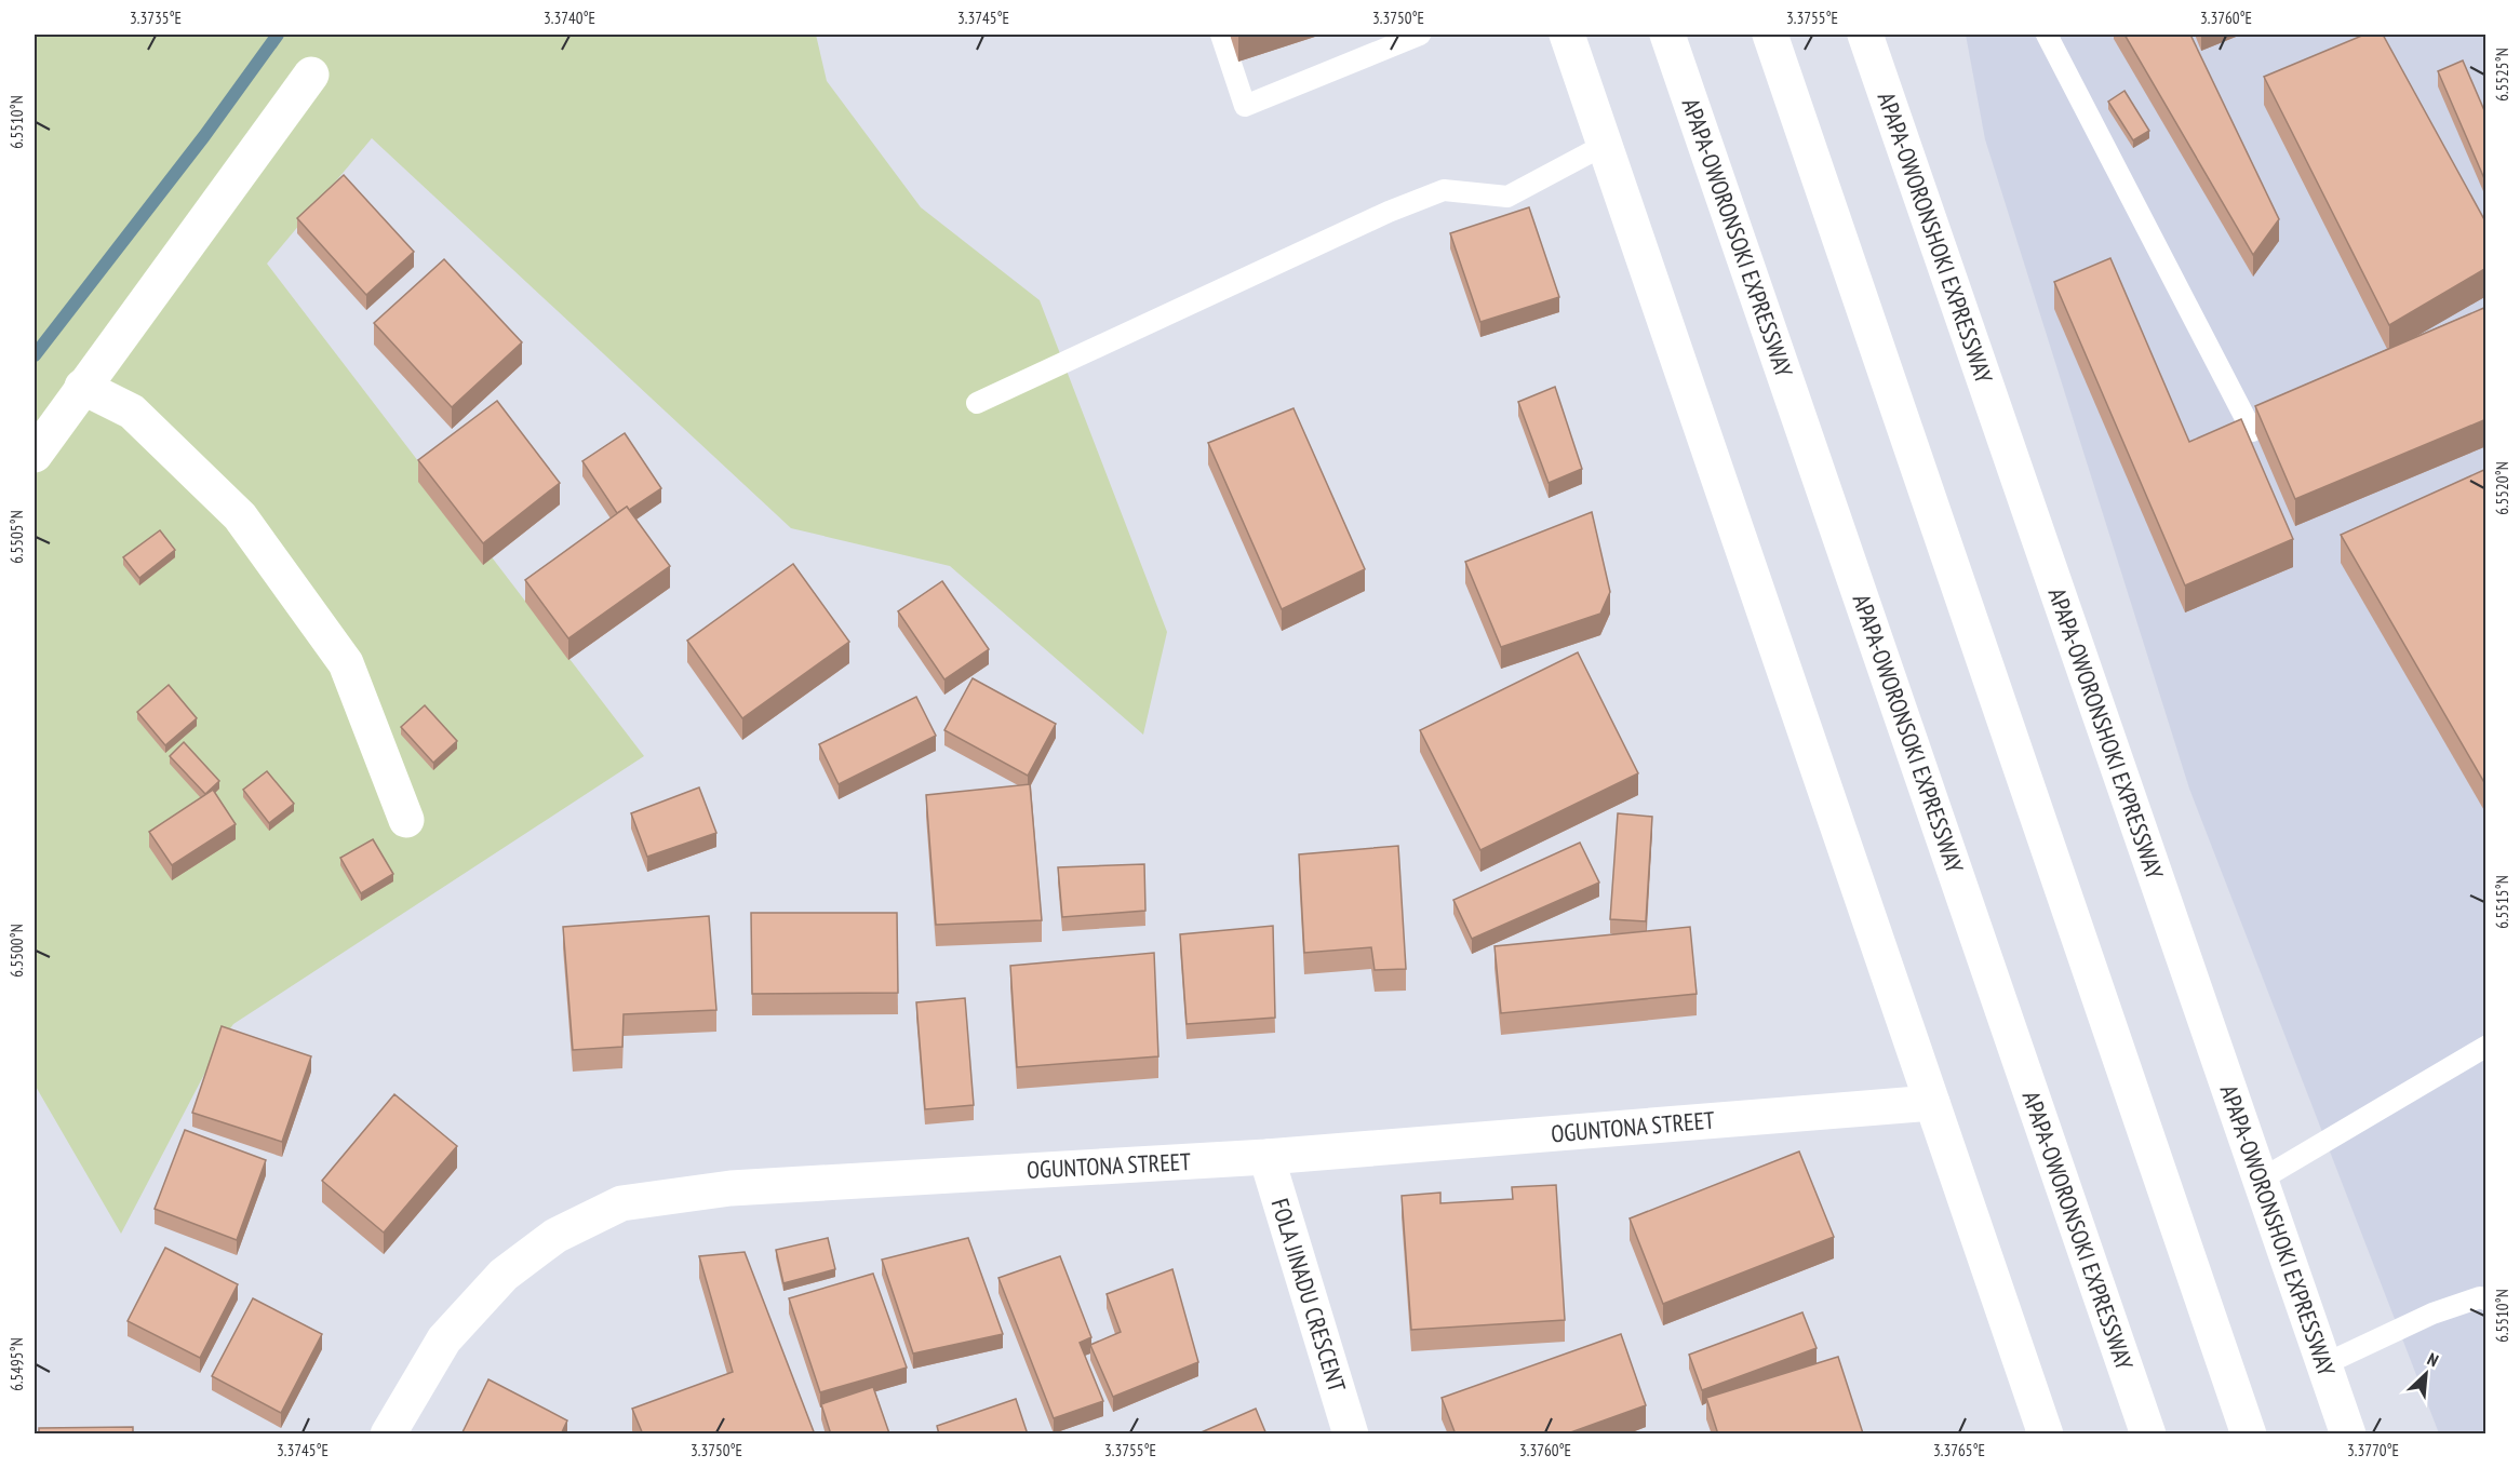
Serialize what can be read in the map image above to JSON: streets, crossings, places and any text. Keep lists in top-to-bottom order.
{
  "streets": {
    "main road": [
      "APAPA-OWORONSOKI EXPRESSWAY",
      "APAPA-OWORONSHOKI EXPRESSWAY",
      "OGUNTONA STREET",
      "FOLA JINADU CRESCENT"
    ]
  },
  "crossings": [
    ["OGUNTONA STREET", "FOLA JINADU CRESCENT"]
  ],
  "north": "top right",
  "coordinates": [
    "3.3735°E",
    "3.3740°E",
    "3.3745°E",
    "3.3750°E",
    "3.3755°E",
    "3.3760°E",
    "6.5525°N",
    "6.5510°N",
    "6.5520°N",
    "6.5505°N",
    "6.5515°N",
    "6.5500°N",
    "6.5495°N",
    "3.3765°E",
    "3.3770°E"
  ]
}
